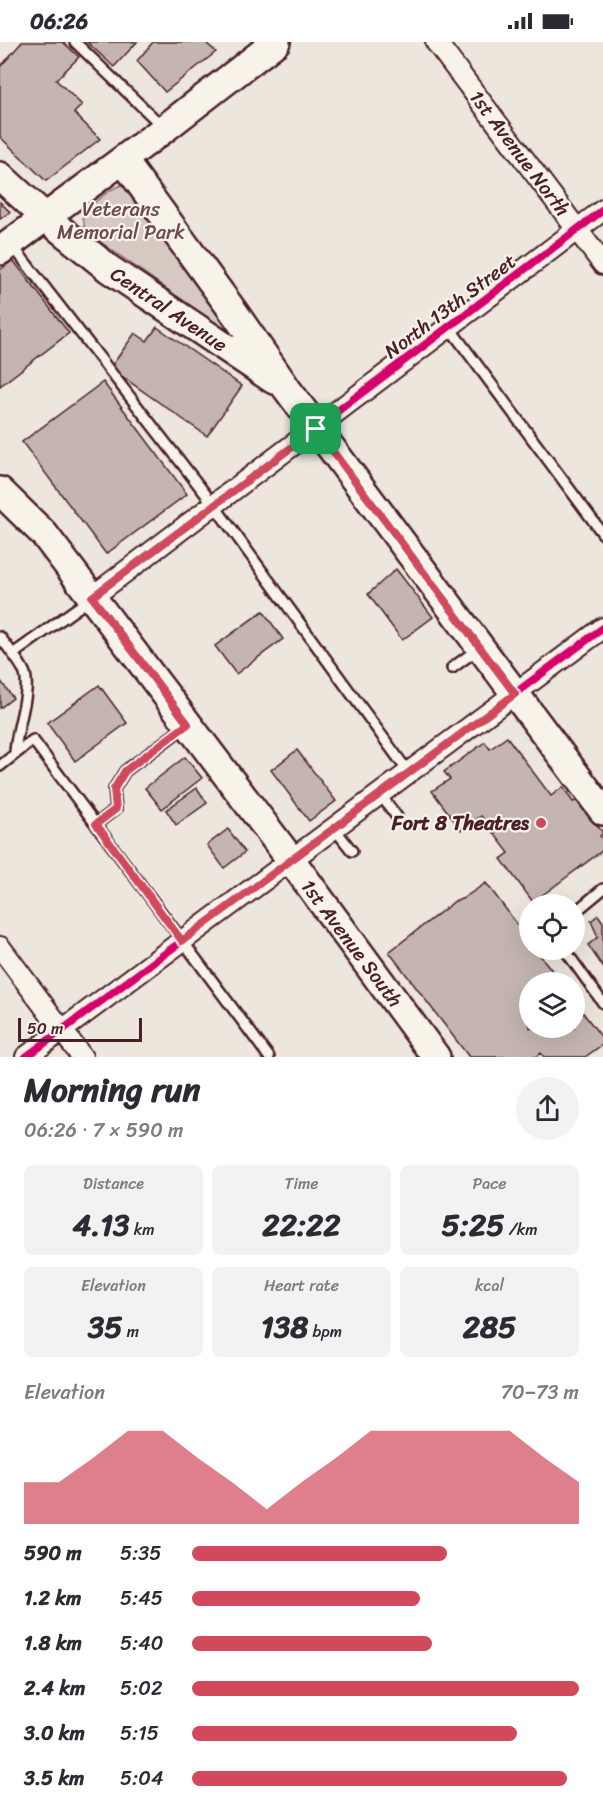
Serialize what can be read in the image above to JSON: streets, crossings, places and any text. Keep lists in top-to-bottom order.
{
  "streets": {
    "main road": ["Central Avenue", "1st Avenue South"],
    "street": ["1st Avenue North", "North 13th Street"]
  },
  "crossings": [
    ["1st Avenue North", "North 13th Street"],
    ["North 13th Street", "Central Avenue"],
    ["North 13th Street", "1st Avenue South"]
  ],
  "parks": ["Veterans Memorial Park"],
  "places": ["Fort 8 Theatres"],
  "scale_bar": "50 m",
  "page": {
    "status": "06:26",
    "scale": "50 m",
    "heading": ["Morning run", "06:26 · 7 × 590 m"],
    "stats": [
      ["Distance", "4.13 km"],
      ["Time", "22:22"],
      ["Pace", "5:25 /km"],
      ["Elevation", "35 m"],
      ["Heart rate", "138 bpm"],
      ["kcal", "285"]
    ],
    "chart": ["Elevation", "70–73 m"],
    "list": [
      {
        "name": "590 m",
        "note": "5:35"
      },
      {
        "name": "1.2 km",
        "note": "5:45"
      },
      {
        "name": "1.8 km",
        "note": "5:40"
      },
      {
        "name": "2.4 km",
        "note": "5:02"
      },
      {
        "name": "3.0 km",
        "note": "5:15"
      },
      {
        "name": "3.5 km",
        "note": "5:04"
      }
    ]
  }
}
